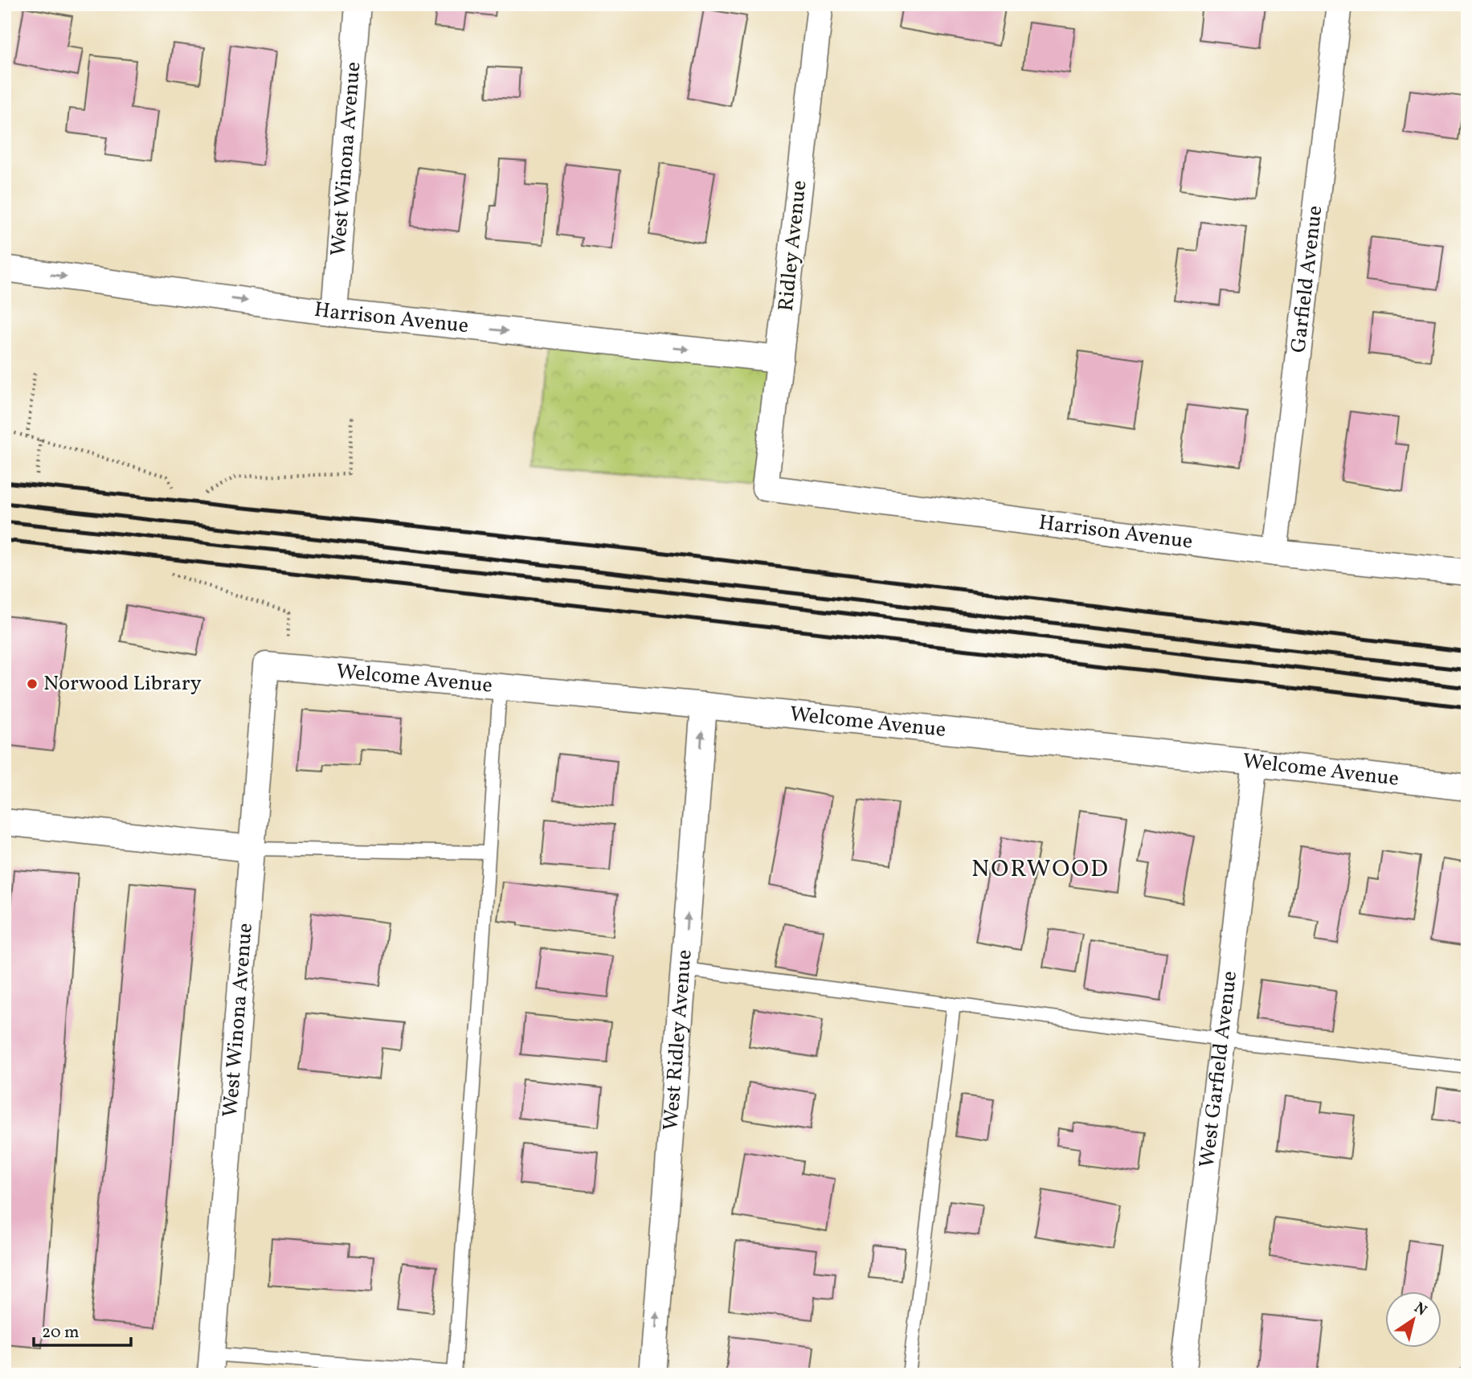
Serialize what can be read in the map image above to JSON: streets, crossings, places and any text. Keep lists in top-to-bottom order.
{
  "streets": {
    "street": [
      "West Winona Avenue",
      "Ridley Avenue",
      "Garfield Avenue",
      "Harrison Avenue",
      "Welcome Avenue",
      "West Ridley Avenue",
      "West Garfield Avenue"
    ]
  },
  "crossings": [
    ["West Winona Avenue", "Harrison Avenue"],
    ["West Winona Avenue", "Welcome Avenue"],
    ["Ridley Avenue", "Harrison Avenue"],
    ["Garfield Avenue", "Harrison Avenue"],
    ["Welcome Avenue", "West Ridley Avenue"],
    ["Welcome Avenue", "West Garfield Avenue"]
  ],
  "one_way": ["Harrison Avenue", "West Ridley Avenue"],
  "districts": ["NORWOOD"],
  "places": ["Norwood Library"],
  "scale_bar": "20 m",
  "north": "top right"
}
